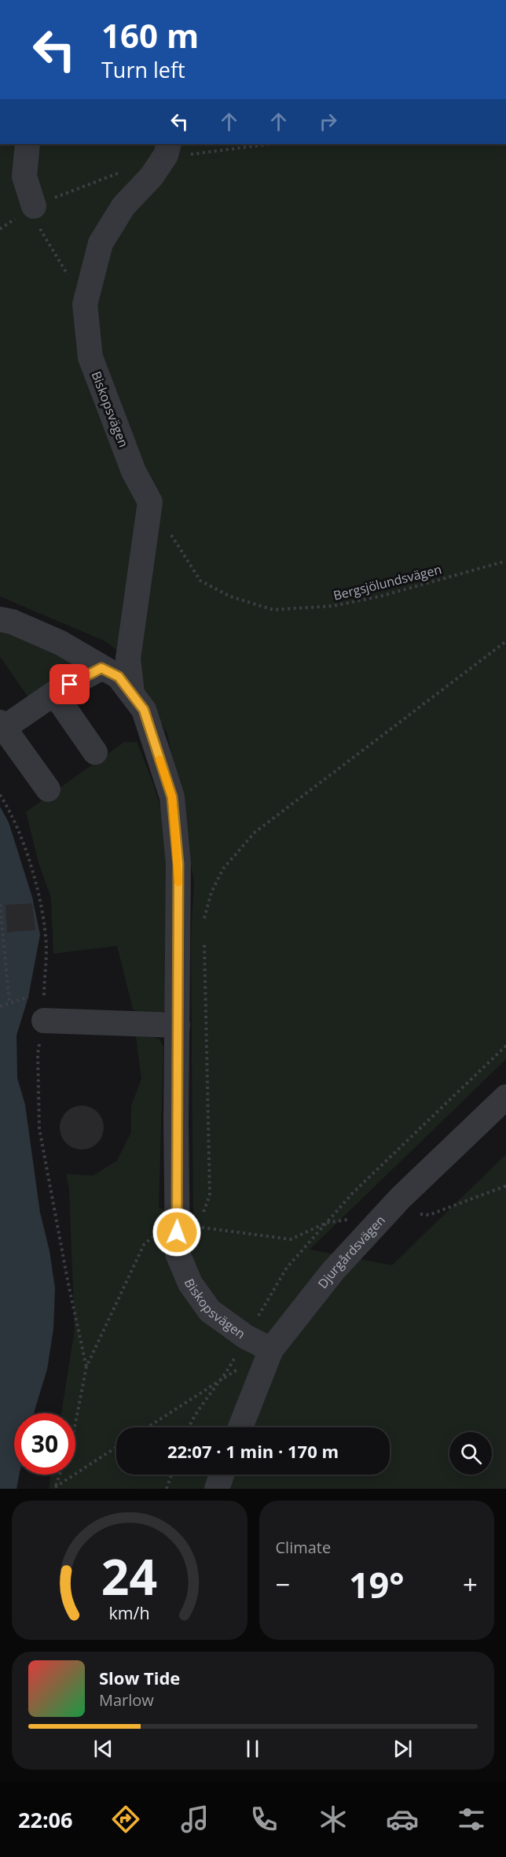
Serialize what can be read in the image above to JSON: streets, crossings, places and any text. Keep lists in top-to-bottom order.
{
  "streets": {
    "street": ["Biskopsvägen", "Djurgårdsvägen"],
    "path": ["Bergsjölundsvägen"]
  },
  "crossings": [
    ["Biskopsvägen", "Djurgårdsvägen"]
  ],
  "page": {
    "turn": ["160 m", "Turn left"],
    "limit": "30",
    "trip": "22:07 · 1 min · 170 m",
    "tile": "Climate",
    "heat": ["−", "19°", "+"],
    "song": ["Slow Tide", "Marlow"],
    "tabs": "22:06",
    "gauge": ["24", "km/h"]
  }
}
